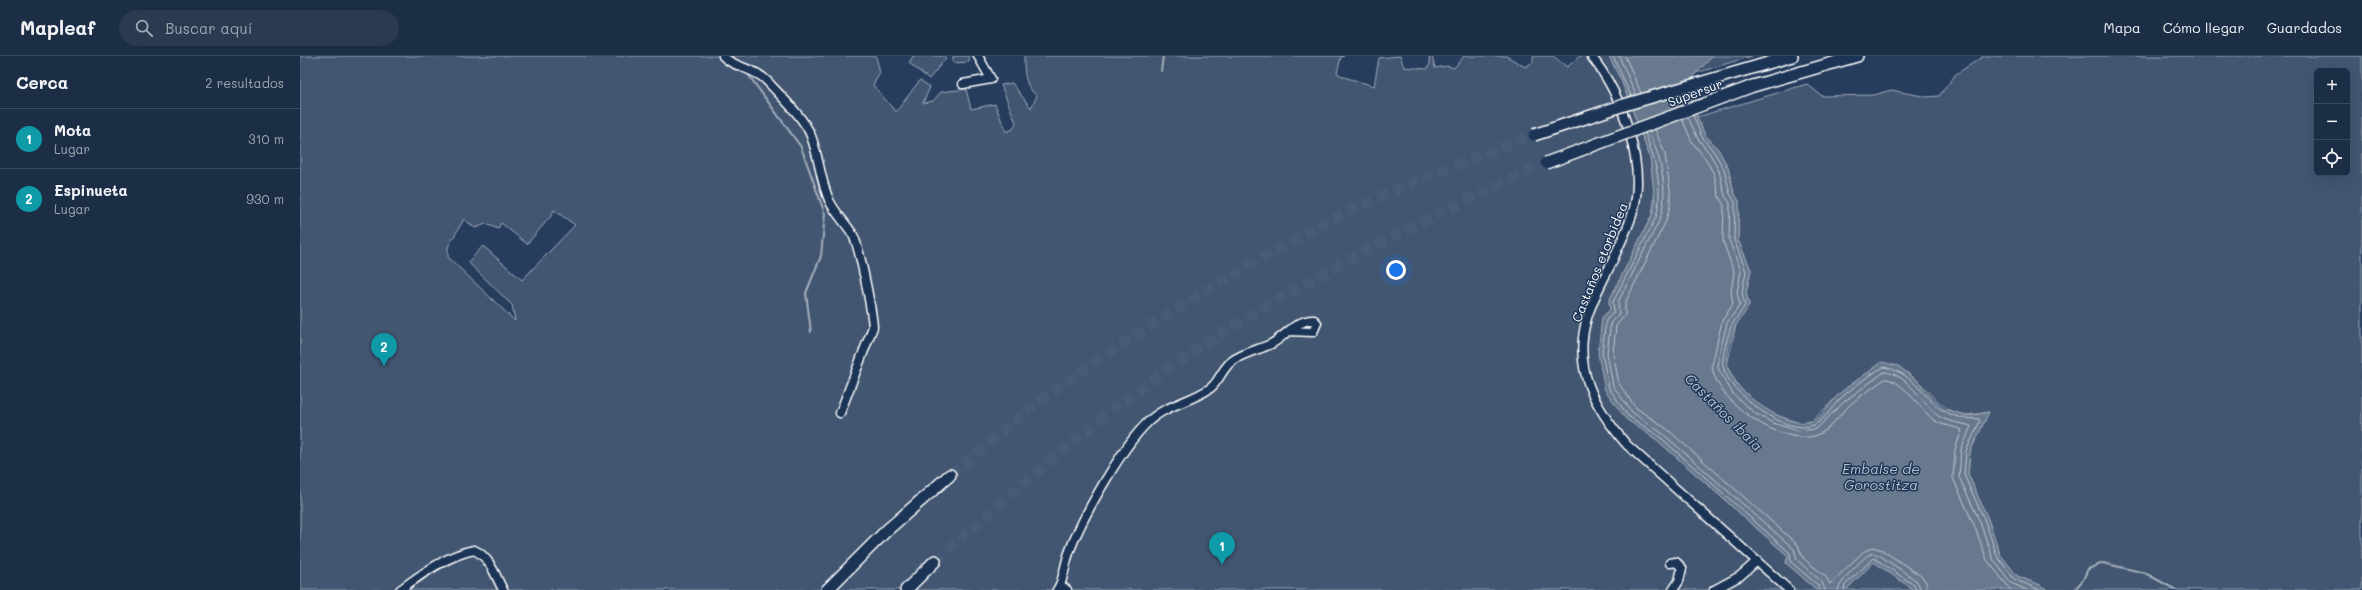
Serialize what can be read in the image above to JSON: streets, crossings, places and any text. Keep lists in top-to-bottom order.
{
  "streets": {
    "highway": ["Supersur"],
    "street": ["Castaños etorbidea"]
  },
  "water": ["Castaños ibaia", "Embalse de Gorostitza"],
  "page": {
    "header": "Mapleaf",
    "search": "Buscar aquí",
    "nav": ["Mapa", "Cómo llegar", "Guardados"],
    "heading": ["Cerca", "2 resultados"],
    "map_buttons": ["+", "−"],
    "list": [
      {
        "mark": "1",
        "name": "Mota",
        "note": "Lugar",
        "value": "310 m"
      },
      {
        "mark": "2",
        "name": "Espinueta",
        "note": "Lugar",
        "value": "930 m"
      }
    ],
    "pins": ["2", "1"]
  }
}
